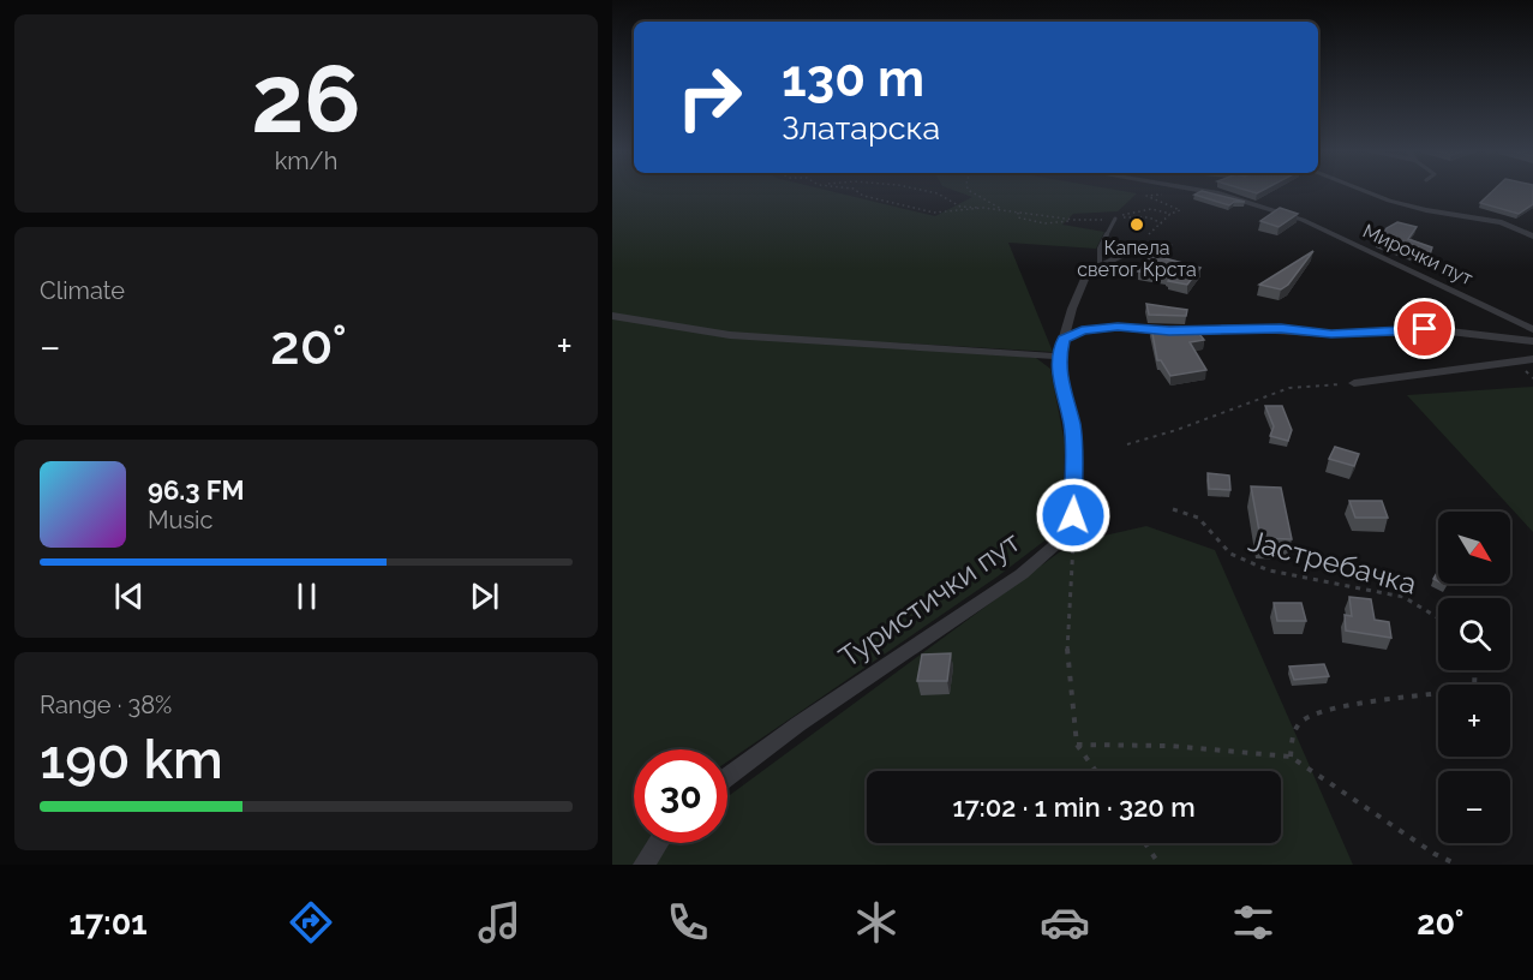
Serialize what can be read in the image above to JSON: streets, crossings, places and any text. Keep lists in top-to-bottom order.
{
  "streets": {
    "street": ["Мирочки пут", "Туристички пут"],
    "path": ["Јастребачка"]
  },
  "places": ["Капела светог Крста"],
  "north": "bottom right",
  "page": {
    "tile": [
      ["26", "km/h"],
      "Climate",
      ["Range · 38%", "190 km"]
    ],
    "turn": ["130 m", "Златарска"],
    "heat": ["−", "20°", "+"],
    "song": ["96.3 FM", "Music"],
    "map_buttons": ["+", "−"],
    "limit": "30",
    "trip": "17:02 · 1 min · 320 m",
    "tabs": ["17:01", "20°"]
  }
}
